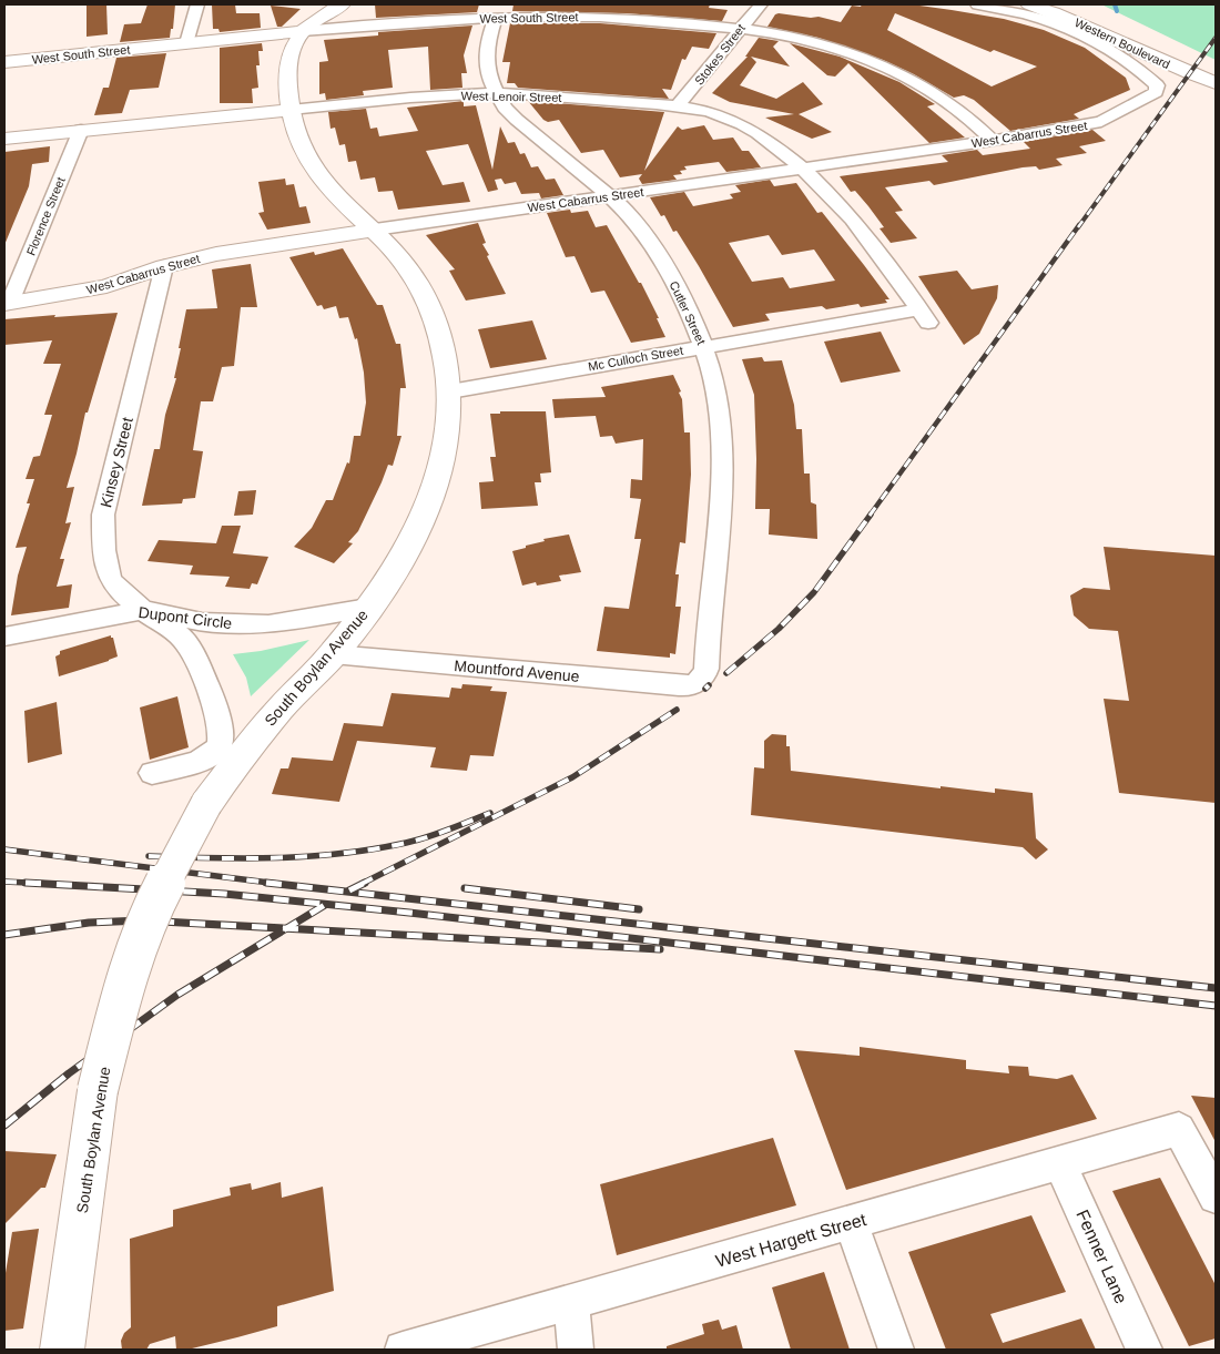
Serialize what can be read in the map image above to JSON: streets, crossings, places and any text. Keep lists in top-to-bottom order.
{
  "streets": {
    "street": [
      "West South Street",
      "Western Boulevard",
      "Stokes Street",
      "West Lenoir Street",
      "West Cabarrus Street",
      "Florence Street",
      "Cutler Street",
      "Mc Culloch Street",
      "Kinsey Street",
      "Dupont Circle",
      "South Boylan Avenue",
      "Mountford Avenue",
      "West Hargett Street",
      "Fenner Lane"
    ]
  },
  "crossings": [
    ["West South Street", "Stokes Street"],
    ["West South Street", "West Cabarrus Street"],
    ["West South Street", "Cutler Street"],
    ["West South Street", "South Boylan Avenue"],
    ["Stokes Street", "West Lenoir Street"],
    ["West Lenoir Street", "West Cabarrus Street"],
    ["West Lenoir Street", "Florence Street"],
    ["West Lenoir Street", "Cutler Street"],
    ["West Lenoir Street", "Mc Culloch Street"],
    ["West Lenoir Street", "South Boylan Avenue"],
    ["West Cabarrus Street", "Florence Street"],
    ["West Cabarrus Street", "Cutler Street"],
    ["West Cabarrus Street", "Kinsey Street"],
    ["West Cabarrus Street", "South Boylan Avenue"],
    ["Cutler Street", "Mc Culloch Street"],
    ["Cutler Street", "Mountford Avenue"],
    ["Mc Culloch Street", "South Boylan Avenue"],
    ["Kinsey Street", "Dupont Circle"],
    ["Dupont Circle", "South Boylan Avenue"],
    ["South Boylan Avenue", "Mountford Avenue"],
    ["West Hargett Street", "Fenner Lane"]
  ]
}
